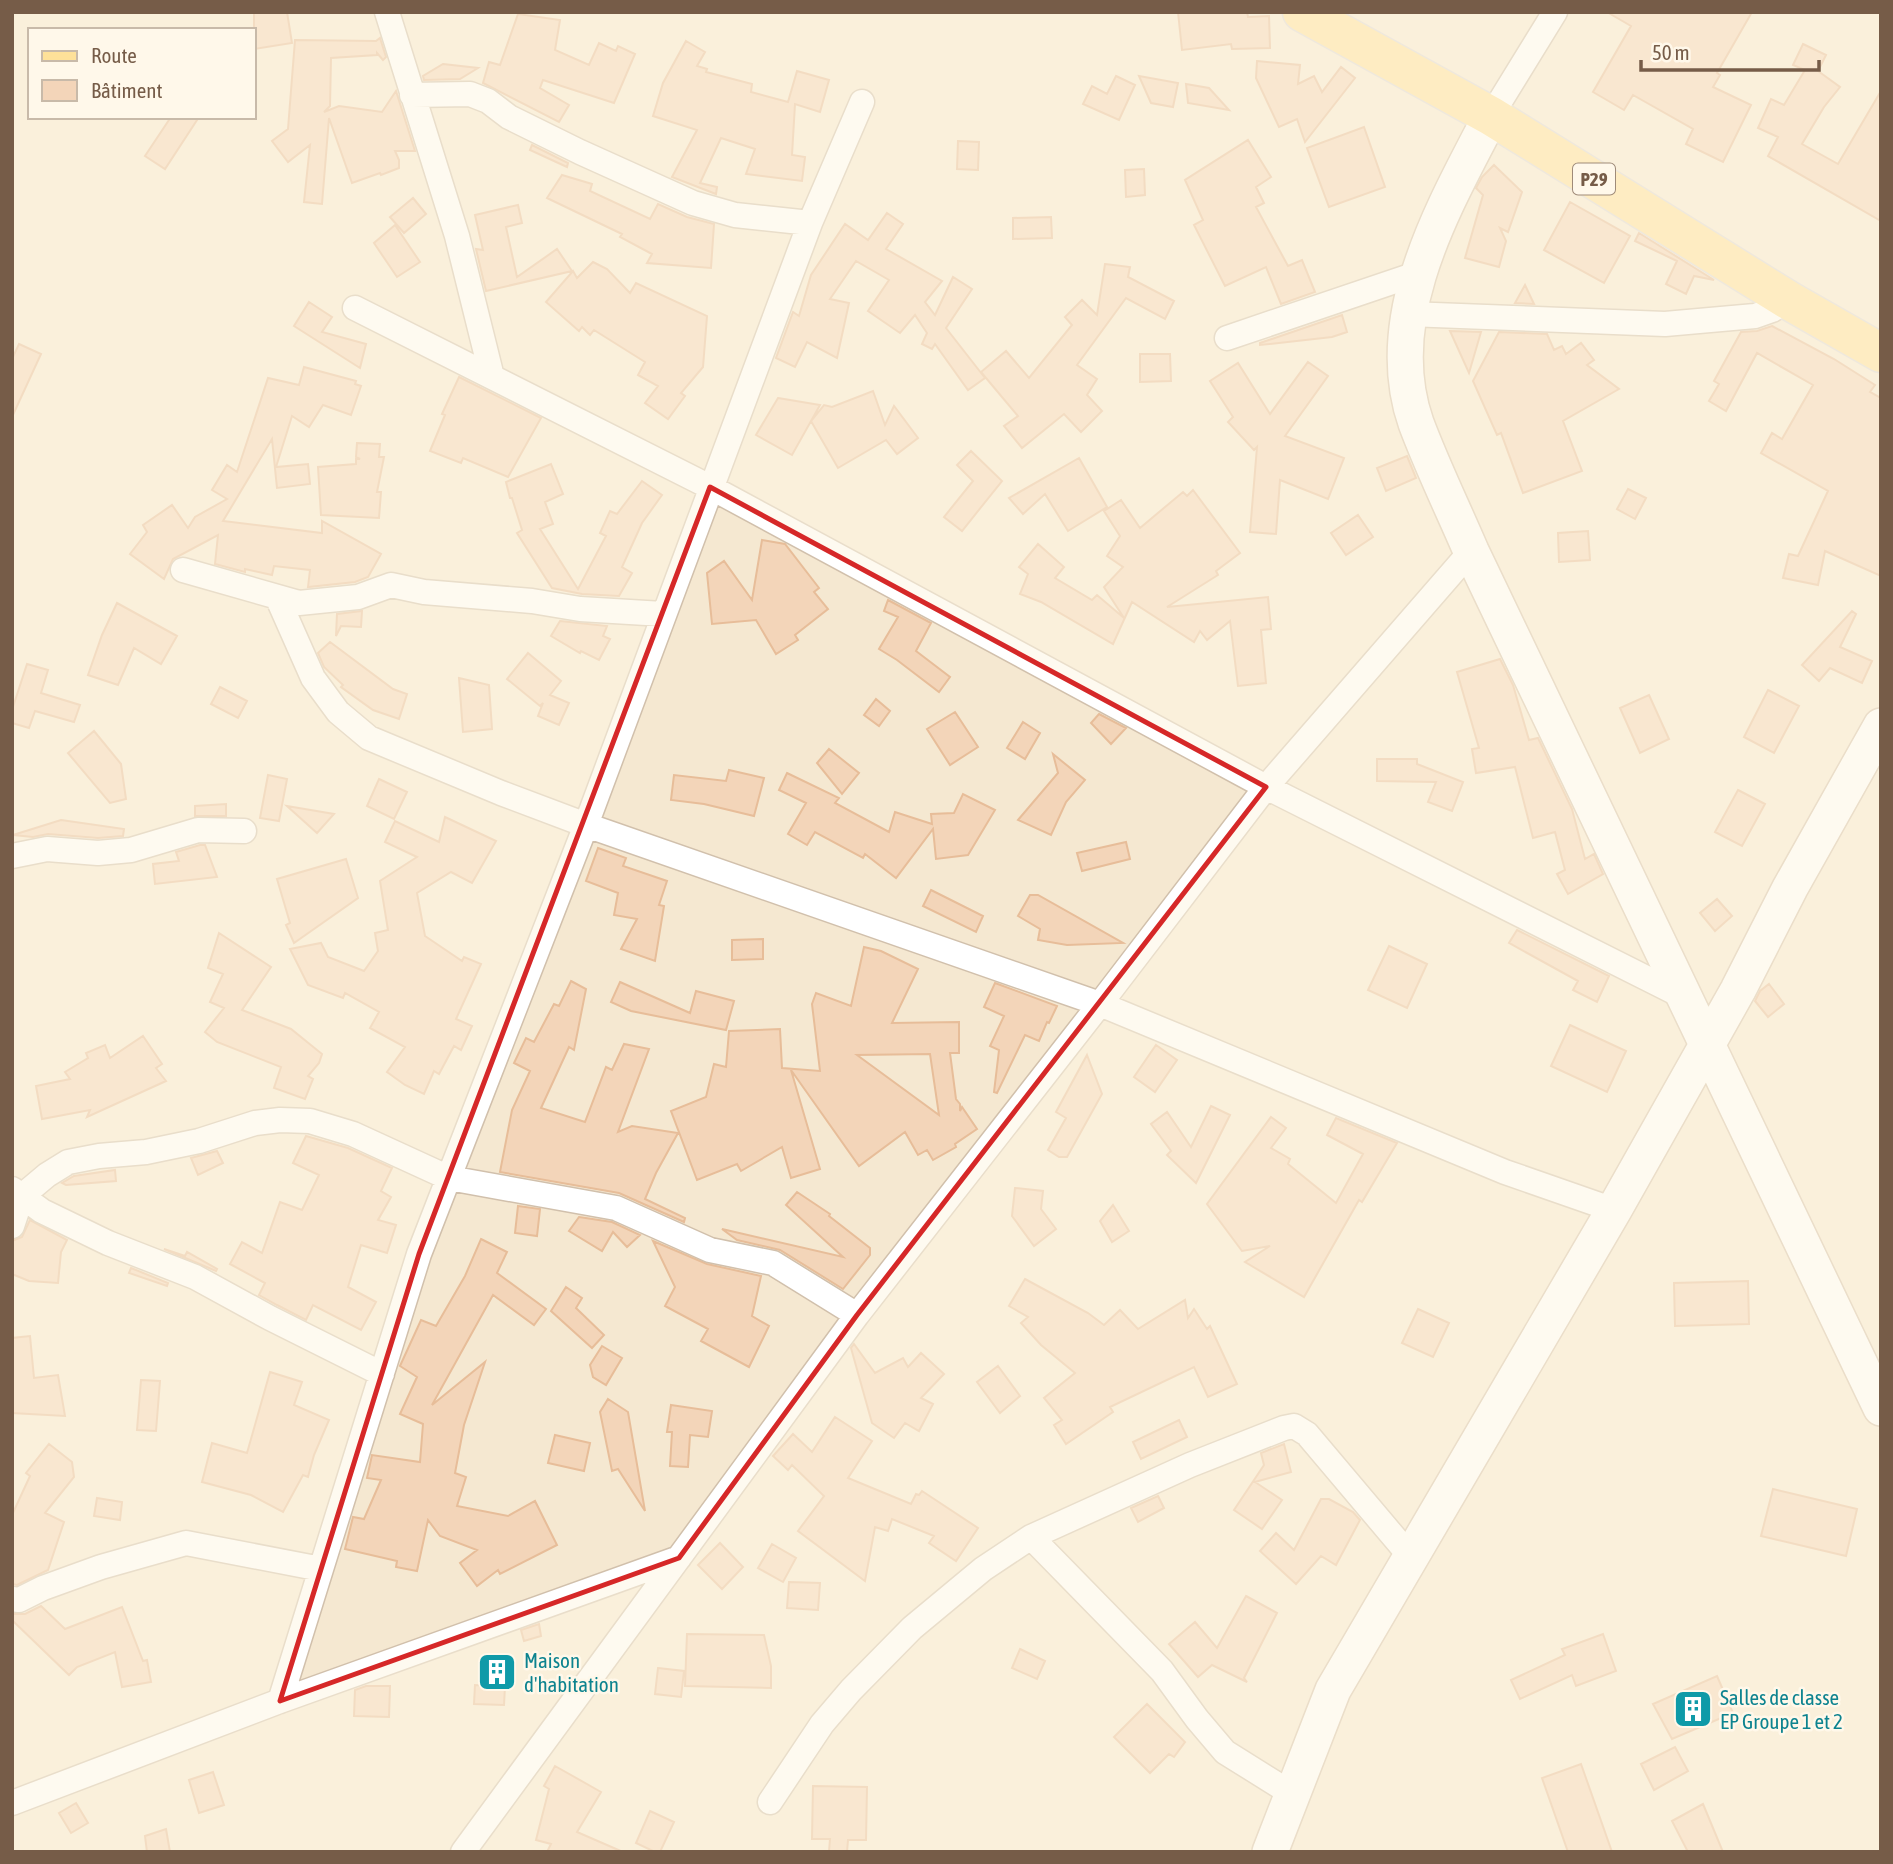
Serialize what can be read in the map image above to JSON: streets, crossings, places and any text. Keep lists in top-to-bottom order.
{
  "streets": {
    "main road": ["P29"]
  },
  "places": {
    "building": ["Maison d'habitation", "Salles de classe EP Groupe 1 et 2"]
  },
  "legend": ["Route", "Bâtiment"],
  "scale_bar": "50 m"
}
